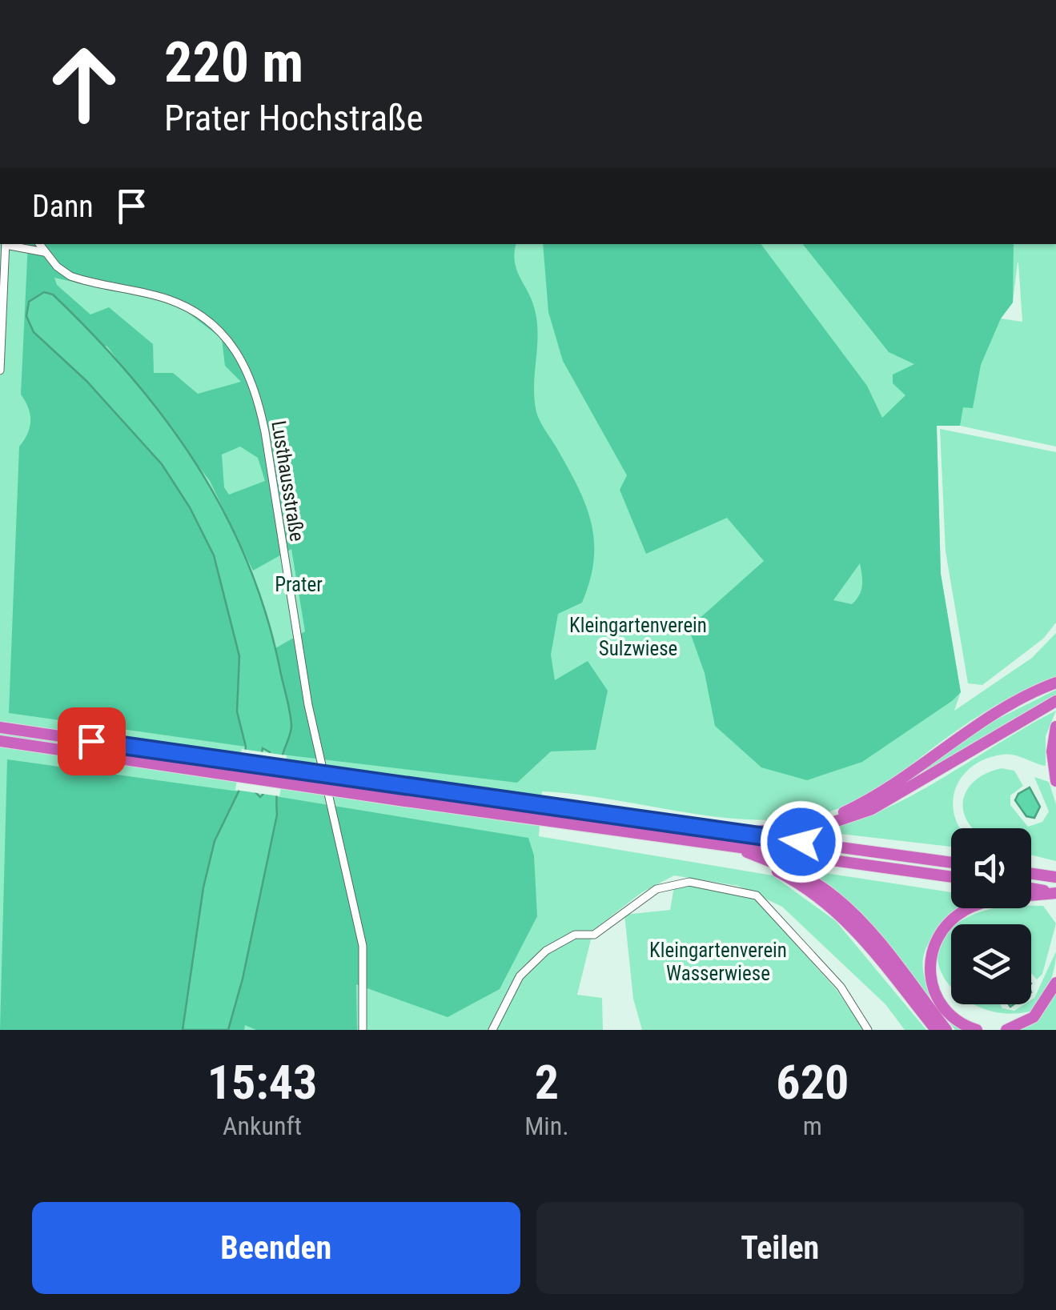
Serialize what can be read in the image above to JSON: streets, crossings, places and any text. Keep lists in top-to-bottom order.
{
  "streets": {
    "street": ["Lusthausstraße"]
  },
  "parks": ["Prater", "Kleingartenverein Sulzwiese", "Kleingartenverein Wasserwiese"],
  "page": {
    "turn": ["220 m", "Prater Hochstraße"],
    "then": "Dann",
    "eta": [
      "15:43",
      "Ankunft",
      "2",
      "Min.",
      "620",
      "m"
    ],
    "buttons": ["Beenden", "Teilen"]
  }
}
